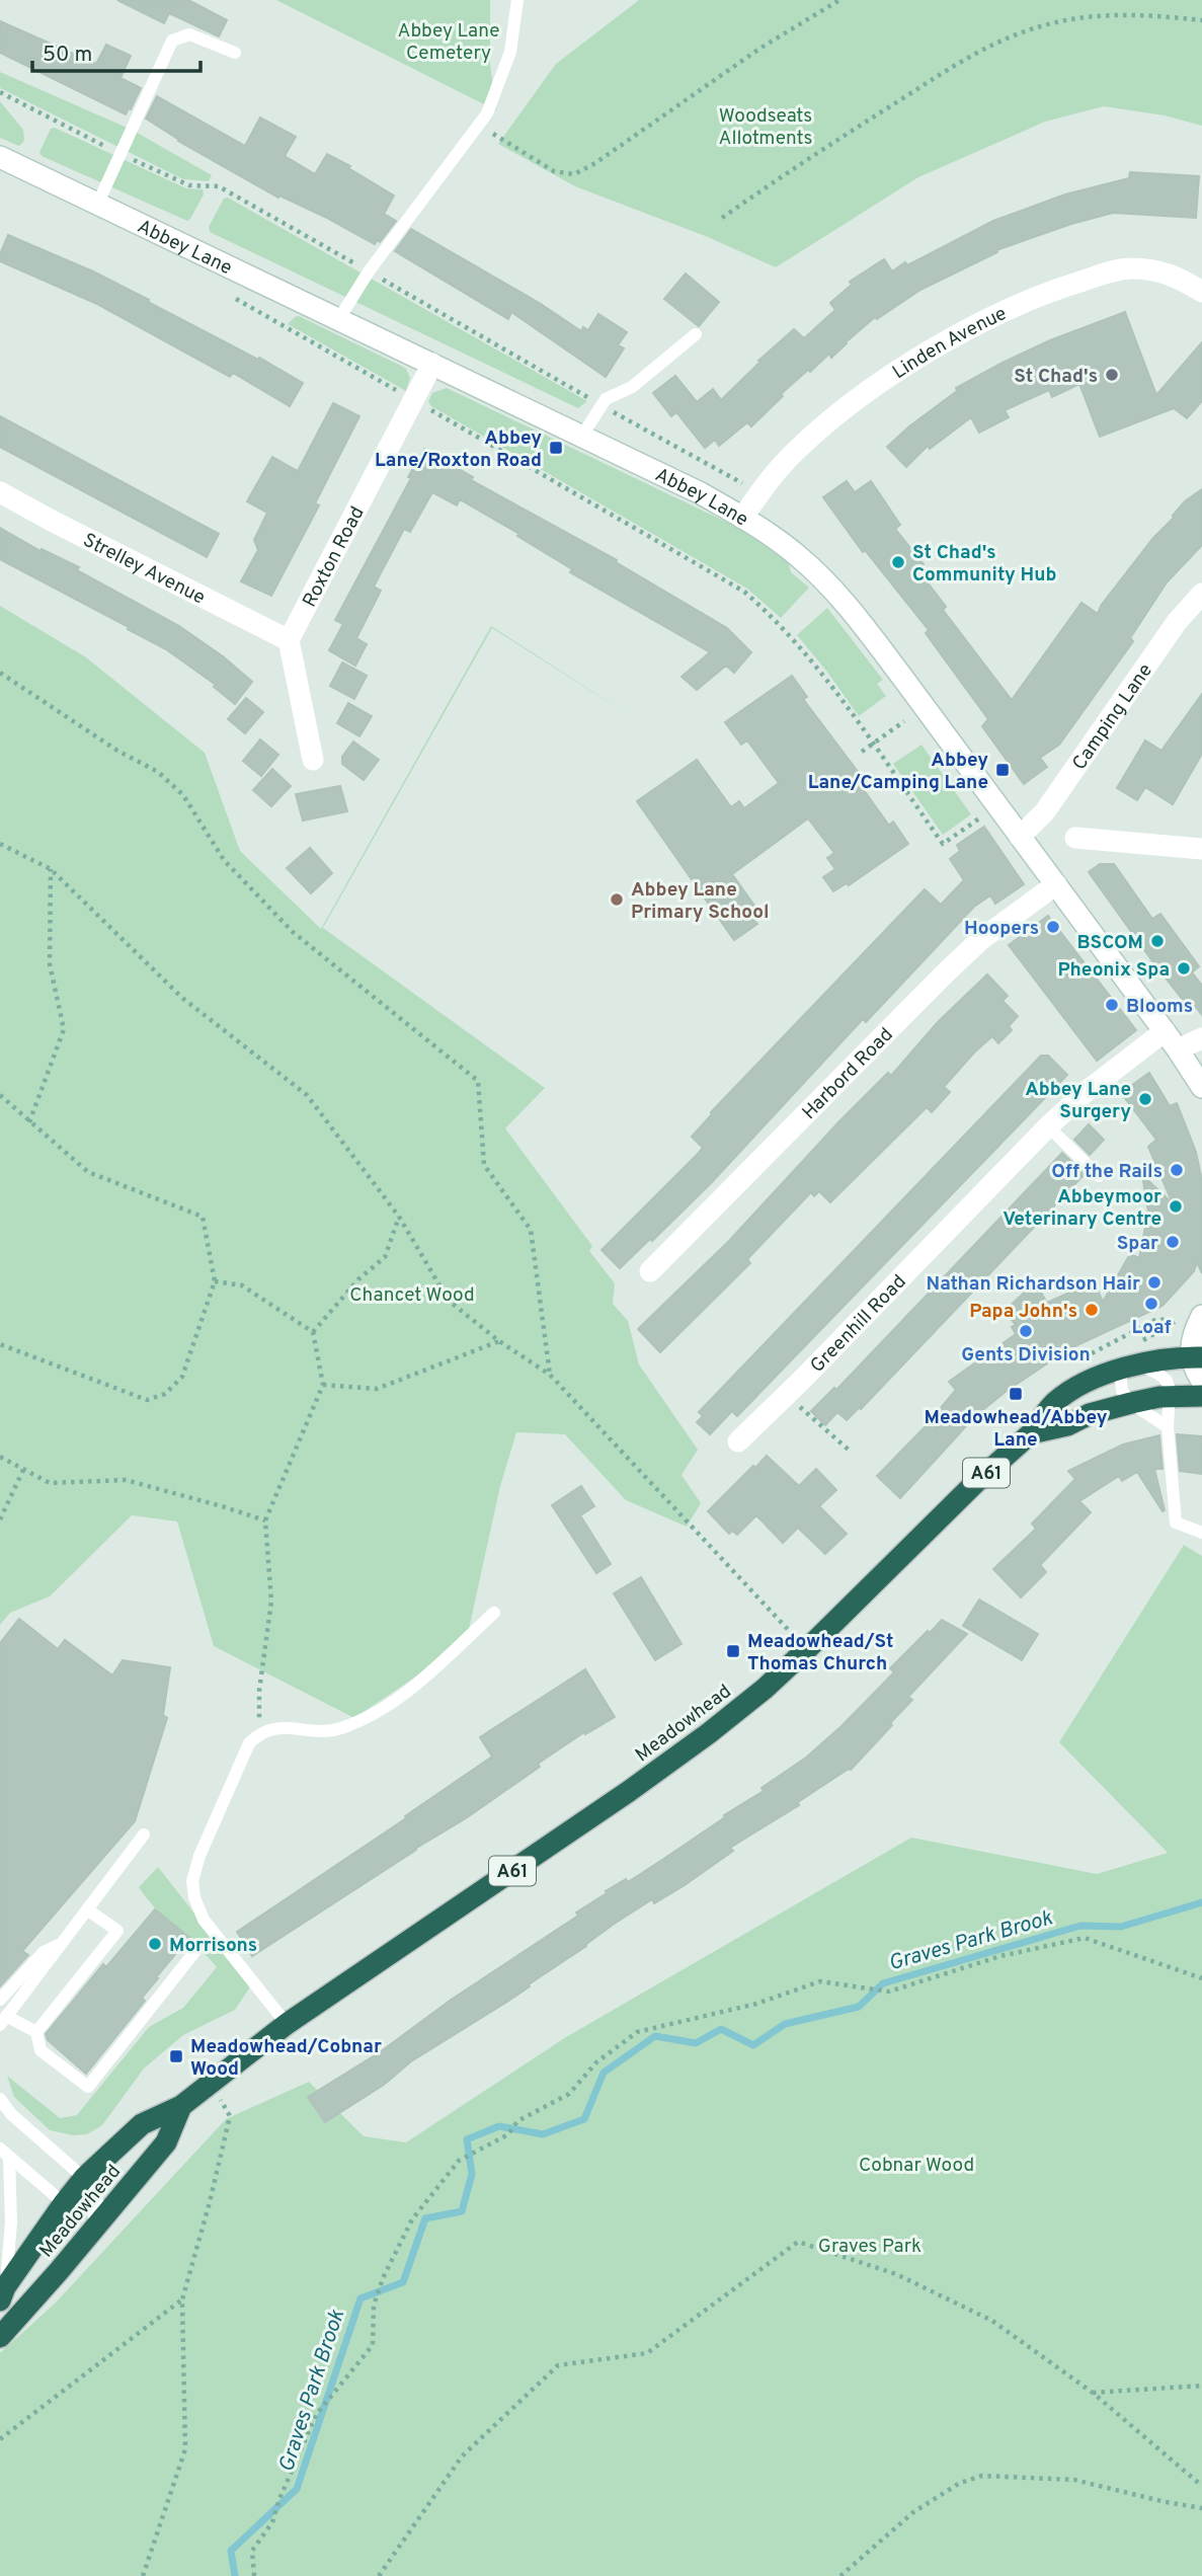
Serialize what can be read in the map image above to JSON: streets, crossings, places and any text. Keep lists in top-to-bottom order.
{
  "streets": {
    "highway": ["A61", "Meadowhead"],
    "street": [
      "Abbey Lane",
      "Linden Avenue",
      "Roxton Road",
      "Strelley Avenue",
      "Camping Lane",
      "Harbord Road",
      "Greenhill Road"
    ]
  },
  "crossings": [
    ["Abbey Lane", "Linden Avenue"],
    ["Abbey Lane", "Roxton Road"],
    ["Abbey Lane", "Camping Lane"],
    ["Abbey Lane", "Harbord Road"],
    ["Abbey Lane", "Greenhill Road"],
    ["Roxton Road", "Strelley Avenue"],
    ["A61", "Meadowhead"]
  ],
  "water": ["Graves Park Brook"],
  "parks": [
    "Abbey Lane Cemetery",
    "Woodseats Allotments",
    "Chancet Wood",
    "Cobnar Wood",
    "Graves Park"
  ],
  "places": {
    "other": [
      "St Chad's",
      "St Chad's Community Hub",
      "Abbey Lane Primary School",
      "Hoopers",
      "BSCOM",
      "Pheonix Spa",
      "Blooms",
      "Abbey Lane Surgery",
      "Off the Rails",
      "Abbeymoor Veterinary Centre",
      "Spar",
      "Nathan Richardson Hair",
      "Loaf",
      "Papa John's",
      "Gents Division",
      "Morrisons"
    ],
    "transit": [
      "Abbey Lane/Roxton Road",
      "Abbey Lane/Camping Lane",
      "Meadowhead/Abbey Lane",
      "Meadowhead/St Thomas Church",
      "Meadowhead/Cobnar Wood"
    ]
  },
  "scale_bar": "50 m"
}
